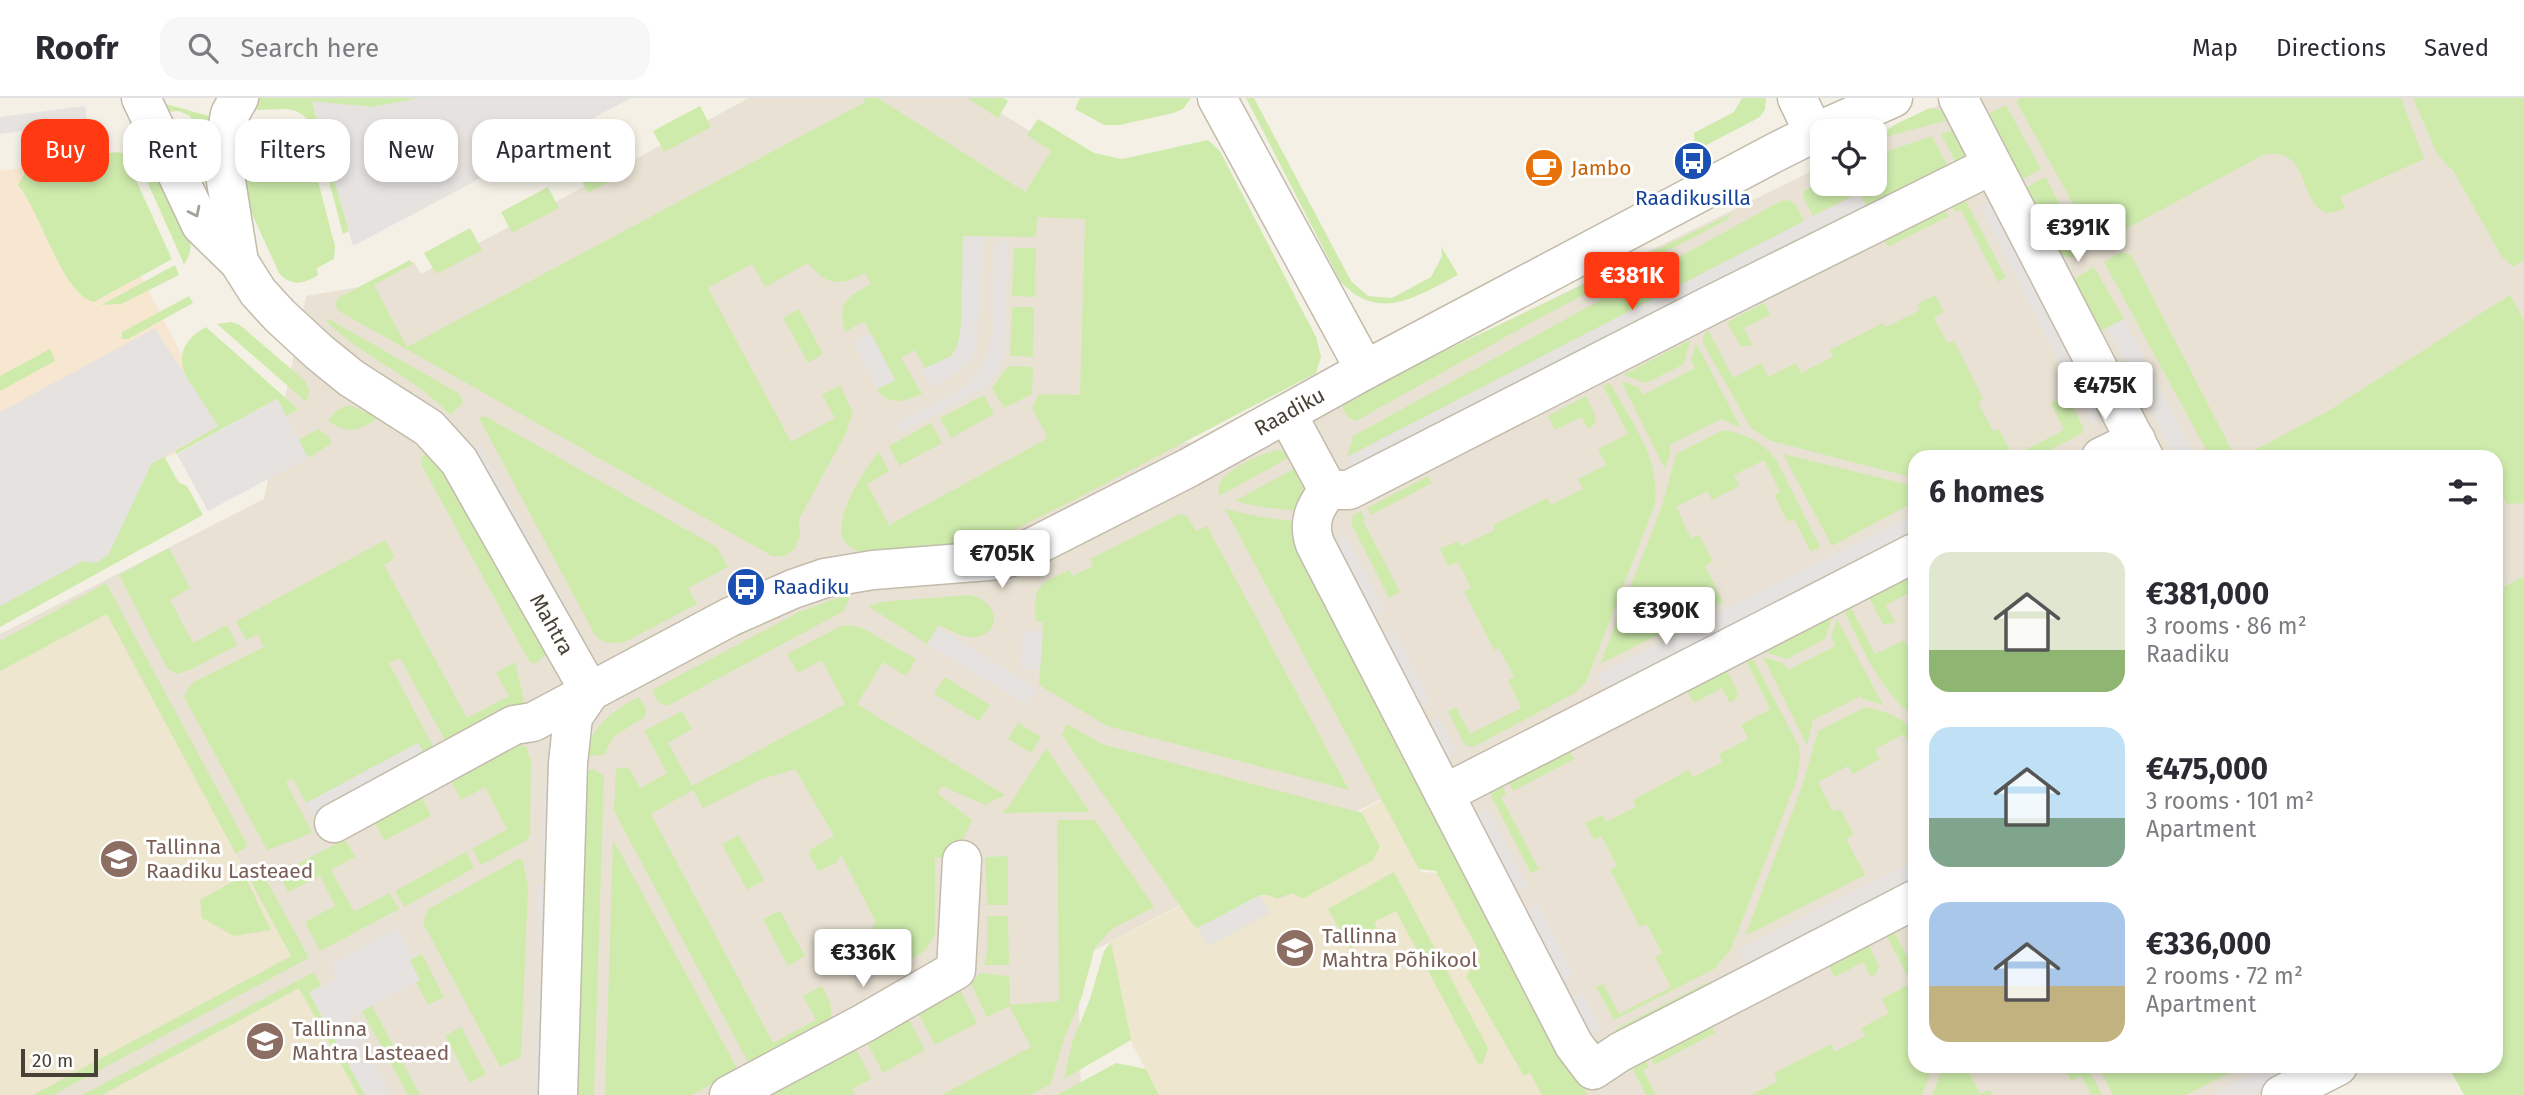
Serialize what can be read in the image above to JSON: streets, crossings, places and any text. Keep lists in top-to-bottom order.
{
  "streets": {
    "street": ["Raadiku", "Mahtra"]
  },
  "crossings": [
    ["Raadiku", "Mahtra"]
  ],
  "places": {
    "bus stop": ["Raadikusilla", "Raadiku"],
    "cafe": ["Jambo"],
    "school or university": ["Tallinna Raadiku Lasteaed", "Tallinna Mahtra Põhikool", "Tallinna Mahtra Lasteaed"]
  },
  "scale_bar": "20 m",
  "page": {
    "header": "Roofr",
    "search": "Search here",
    "nav": ["Map", "Directions", "Saved"],
    "chip": [
      "Buy",
      "Rent",
      "Filters",
      "New",
      "Apartment"
    ],
    "price": [
      "€391K",
      "€381K",
      "€475K",
      "€705K",
      "€390K",
      "€336K"
    ],
    "heading": "6 homes",
    "list": [
      {
        "name": "€381,000",
        "note": "3 rooms · 86 m² · Raadiku"
      },
      {
        "name": "€475,000",
        "note": "3 rooms · 101 m² · Apartment"
      },
      {
        "name": "€336,000",
        "note": "2 rooms · 72 m² · Apartment"
      }
    ],
    "scale": "20 m"
  }
}
